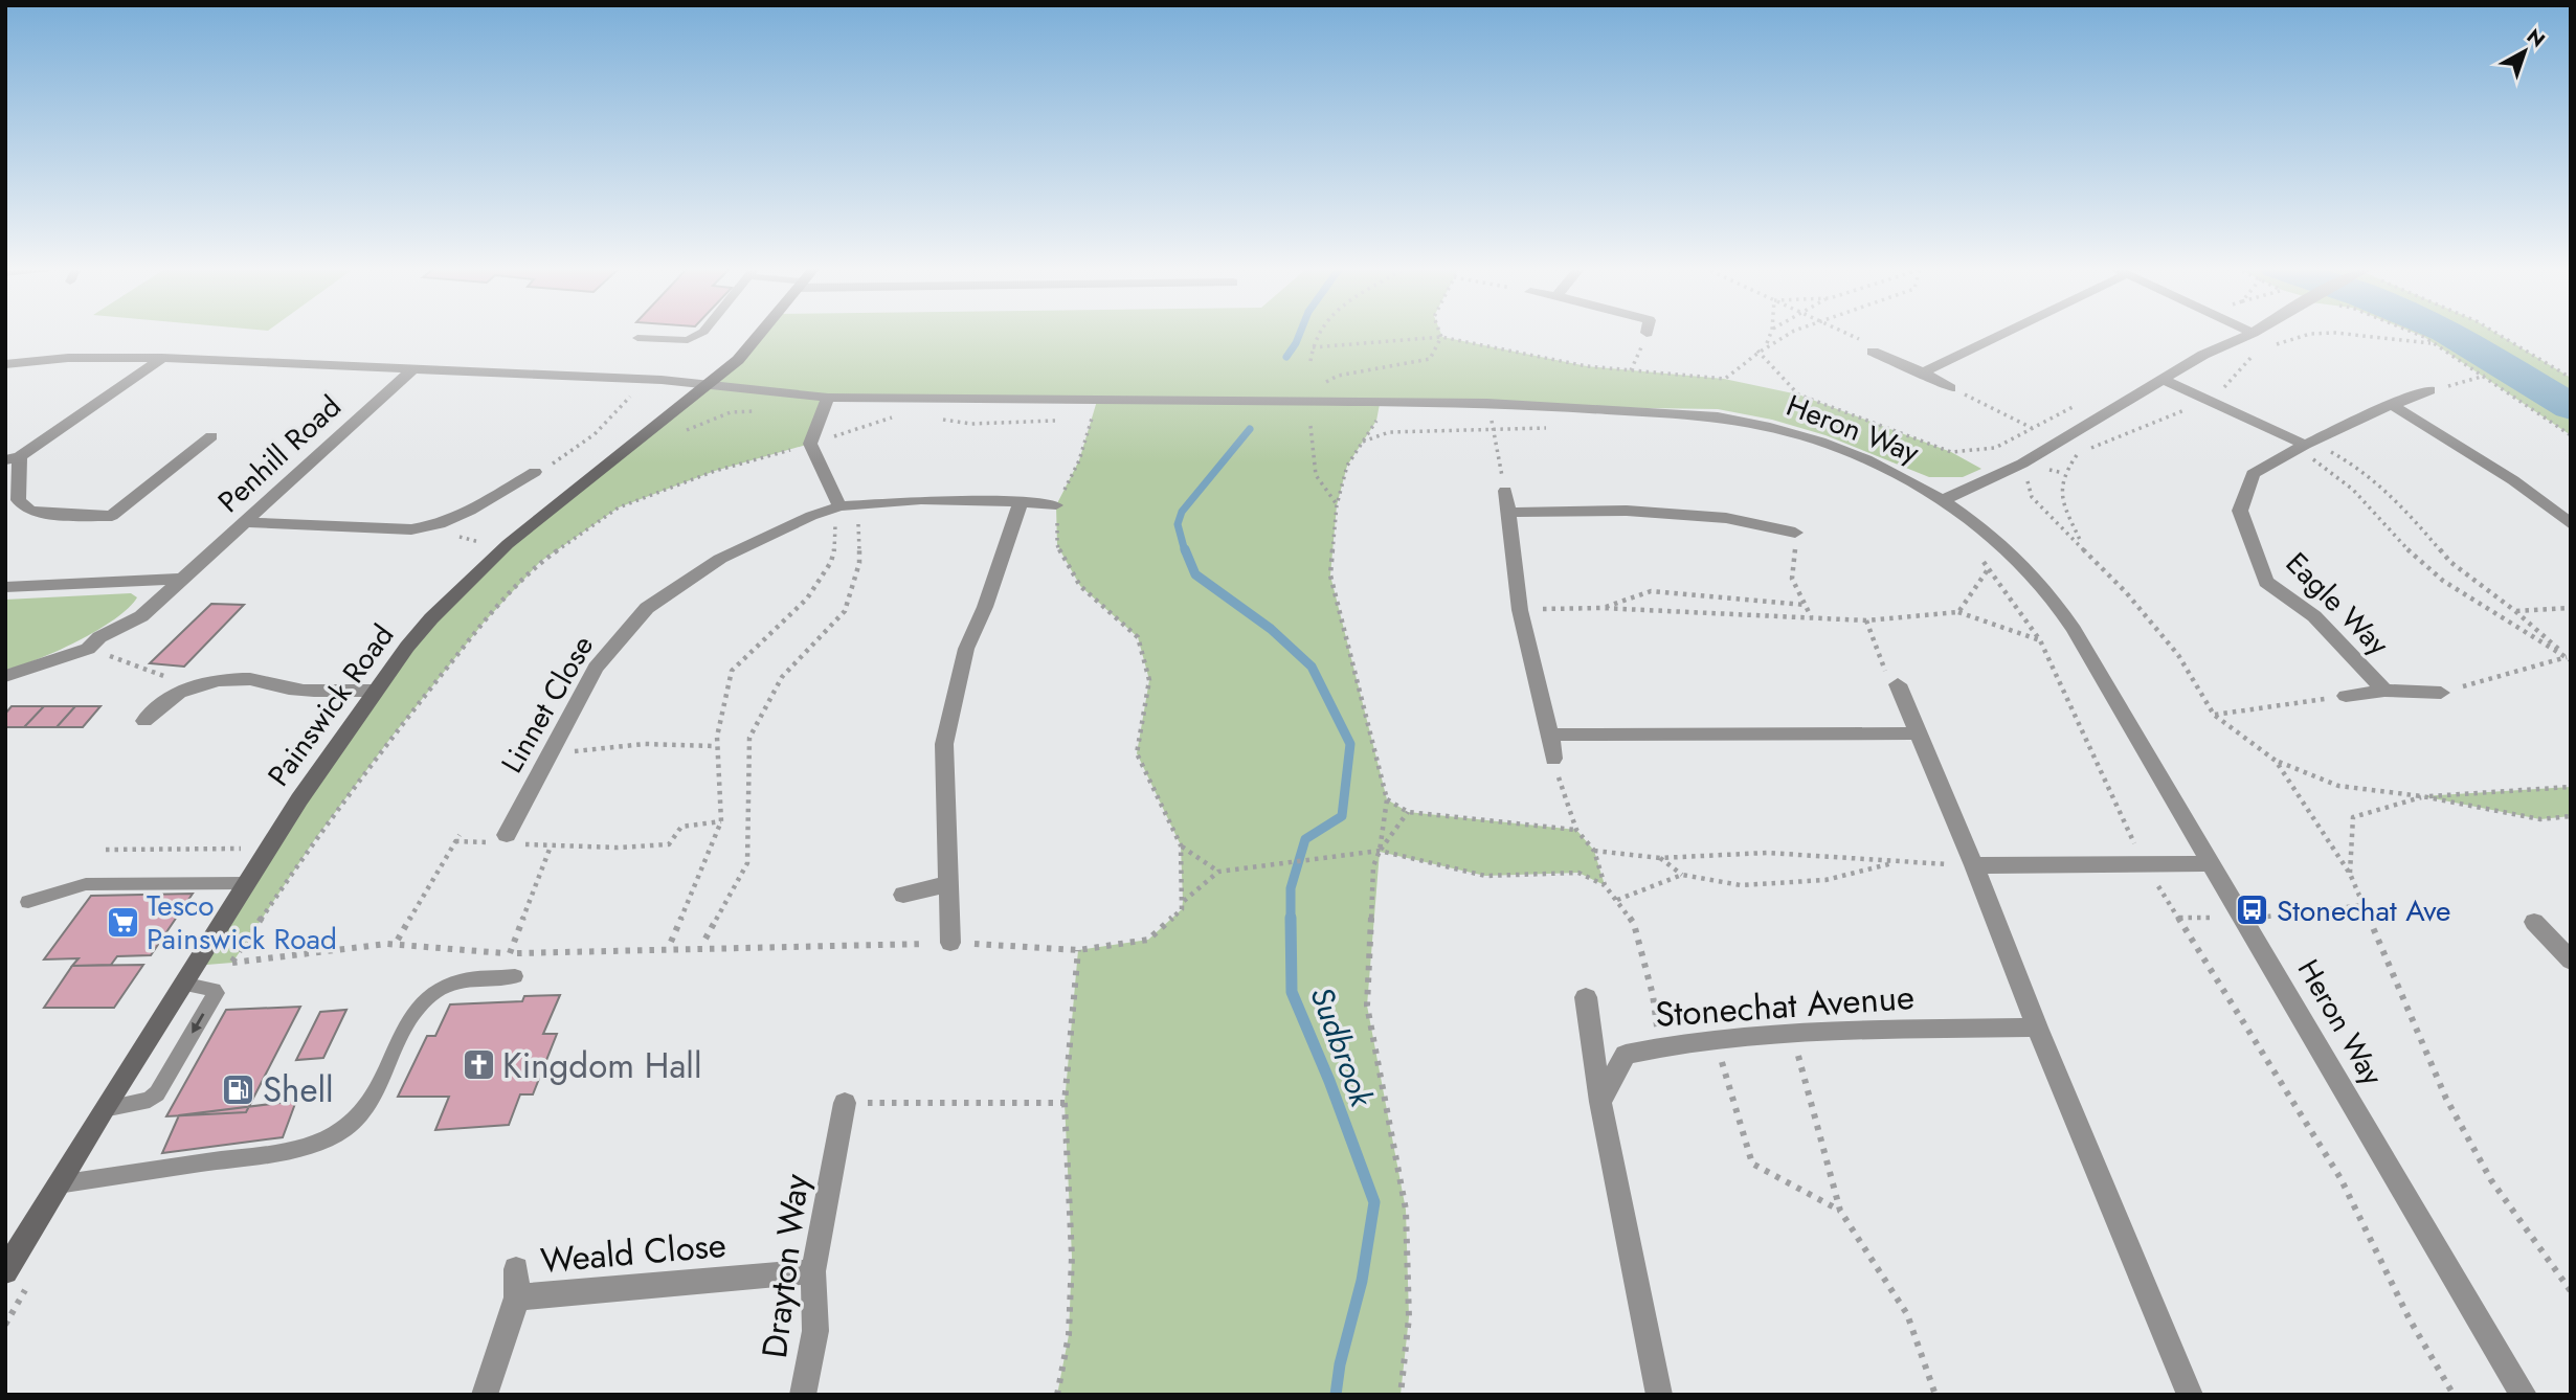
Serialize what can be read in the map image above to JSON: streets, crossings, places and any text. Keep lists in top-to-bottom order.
{
  "streets": {
    "main road": ["Painswick Road"],
    "street": [
      "Heron Way",
      "Penhill Road",
      "Eagle Way",
      "Linnet Close",
      "Stonechat Avenue",
      "Weald Close",
      "Drayton Way"
    ]
  },
  "crossings": [
    ["Heron Way", "Penhill Road"],
    ["Heron Way", "Painswick Road"],
    ["Weald Close", "Drayton Way"]
  ],
  "water": ["Sudbrook"],
  "places": {
    "bus stop": ["Stonechat Ave"],
    "supermarket": ["Tesco Painswick Road"],
    "church": ["Kingdom Hall"],
    "fuel station": ["Shell"]
  },
  "north": "top right"
}
